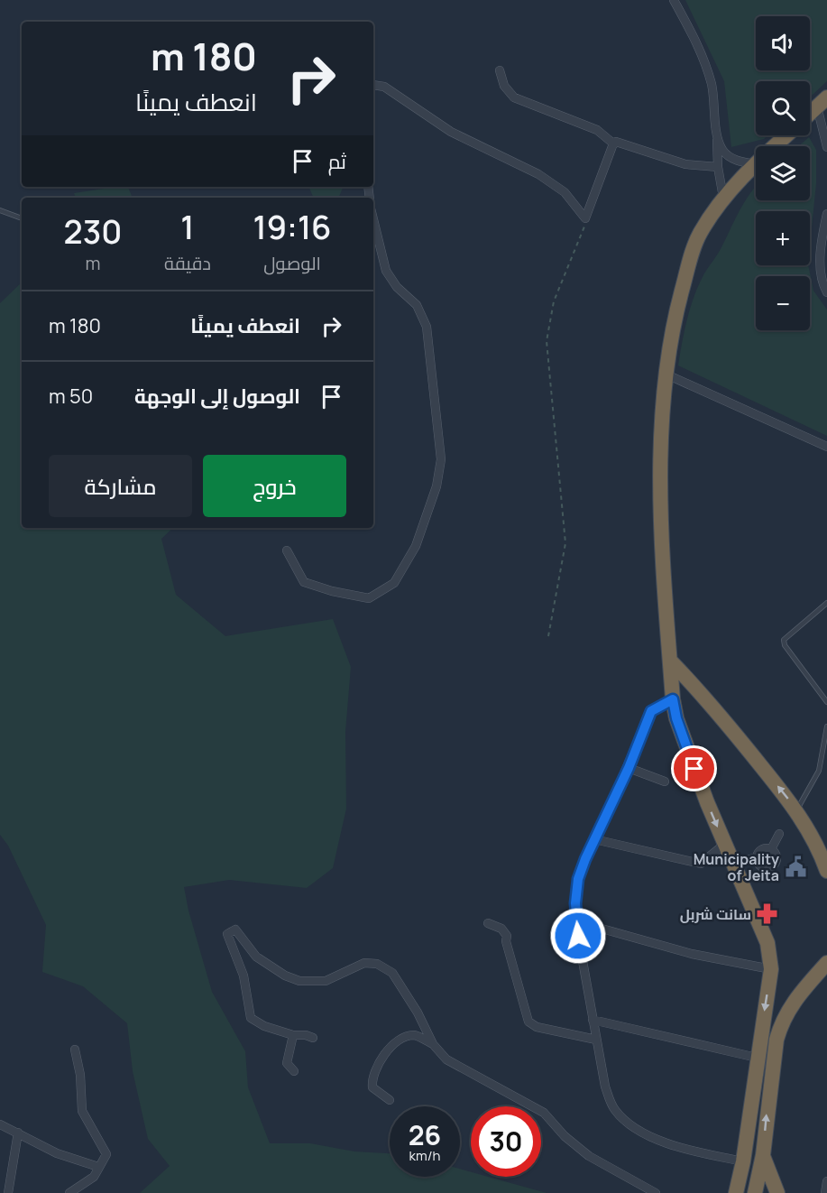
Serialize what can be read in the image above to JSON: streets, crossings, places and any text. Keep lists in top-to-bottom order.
{
  "places": {
    "public building": ["Municipality of Jeita"],
    "pharmacy": ["سانت شربل"]
  },
  "page": {
    "map_buttons": ["+", "−"],
    "turn": ["180 m", "انعطف يمينًا"],
    "then": "ثم",
    "eta": [
      "19:16",
      "الوصول",
      "1",
      "دقيقة",
      "230",
      "m"
    ],
    "list": [
      {
        "name": "انعطف يمينًا",
        "value": "180 m"
      },
      {
        "name": "الوصول إلى الوجهة",
        "value": "50 m"
      }
    ],
    "buttons": ["خروج", "مشاركة"],
    "speed": "26 km/h",
    "limit": "30"
  }
}
